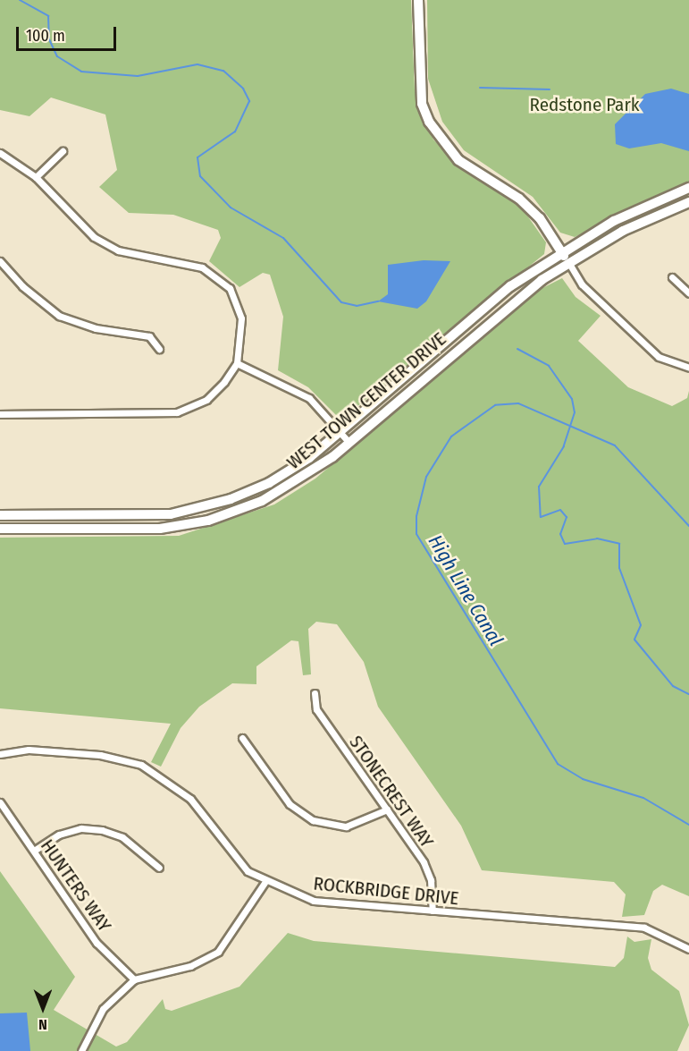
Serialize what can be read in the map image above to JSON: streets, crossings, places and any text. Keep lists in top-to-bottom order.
{
  "streets": {
    "street": [
      "WEST TOWN CENTER DRIVE",
      "STONECREST WAY",
      "HUNTERS WAY",
      "ROCKBRIDGE DRIVE"
    ]
  },
  "crossings": [
    ["STONECREST WAY", "ROCKBRIDGE DRIVE"]
  ],
  "water": ["High Line Canal"],
  "parks": ["Redstone Park"],
  "scale_bar": "100 m",
  "north": "bottom"
}
